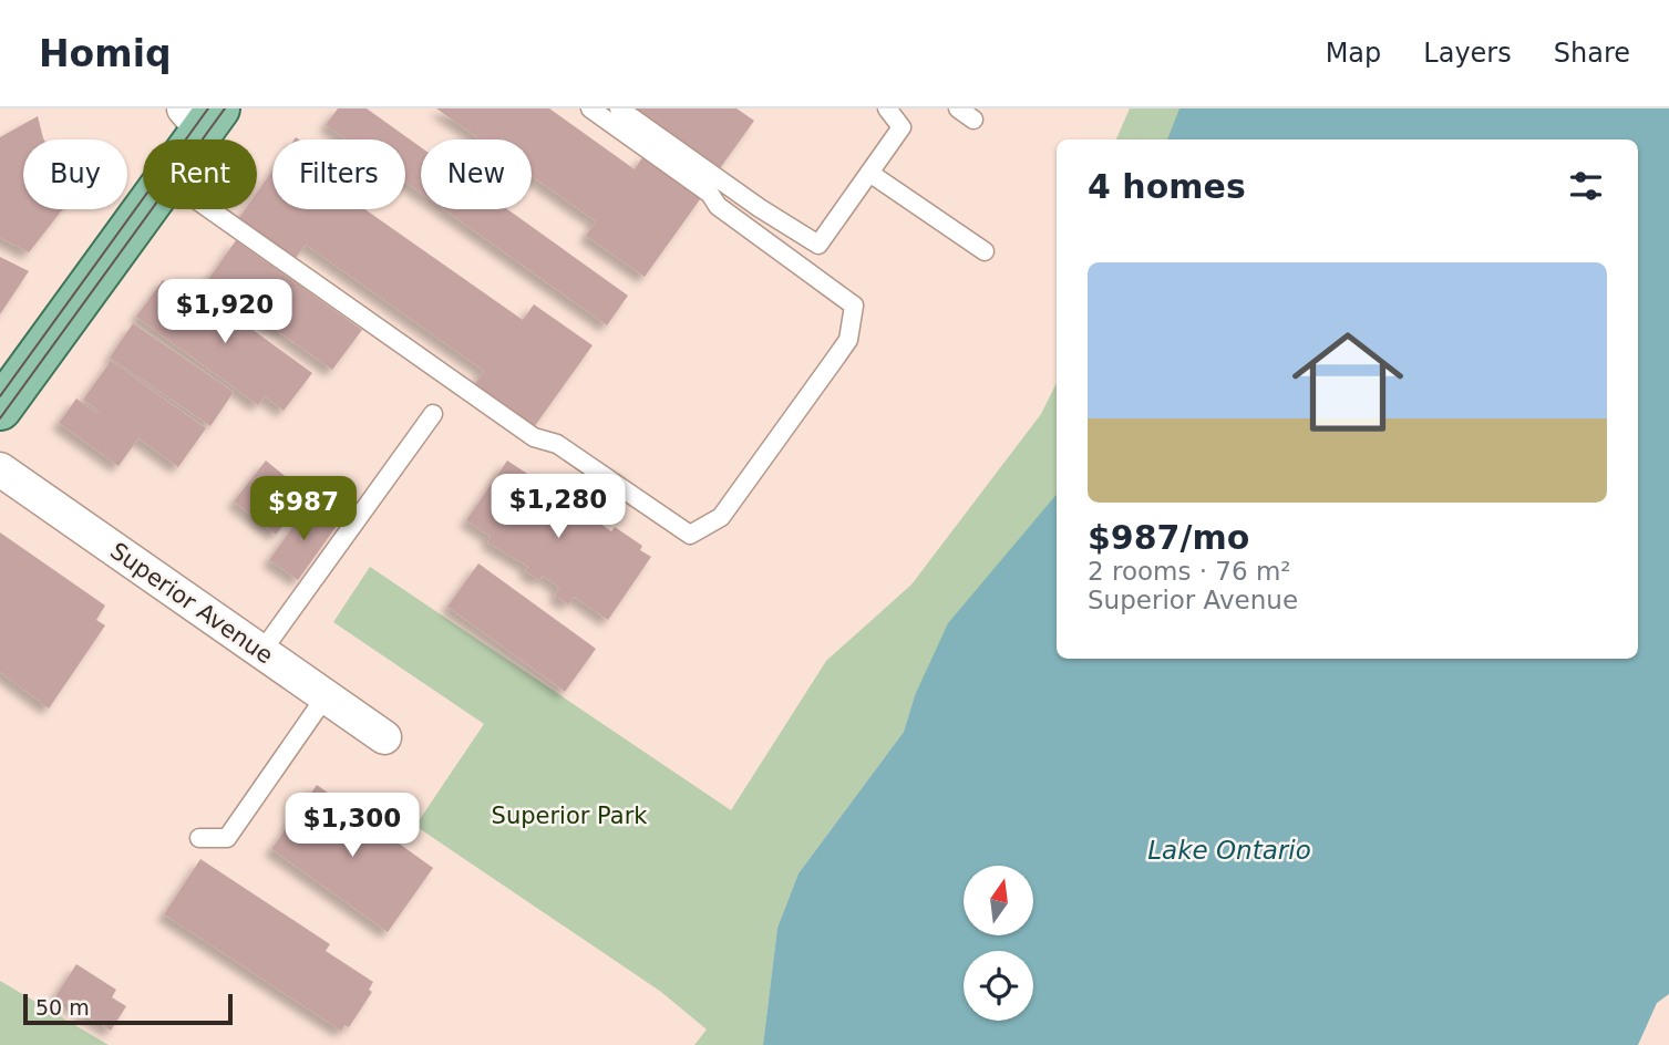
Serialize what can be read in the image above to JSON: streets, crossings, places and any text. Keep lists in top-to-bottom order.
{
  "streets": {
    "street": ["Superior Avenue"]
  },
  "water": ["Lake Ontario"],
  "parks": ["Superior Park"],
  "scale_bar": "50 m",
  "north": "top",
  "page": {
    "header": "Homiq",
    "nav": ["Map", "Layers", "Share"],
    "chip": [
      "Buy",
      "Rent",
      "Filters",
      "New"
    ],
    "heading": "4 homes",
    "list": [
      {
        "name": "$987/mo",
        "note": "2 rooms · 76 m² · Superior Avenue"
      }
    ],
    "price": [
      "$1,920",
      "$1,280",
      "$987",
      "$1,300"
    ],
    "scale": "50 m"
  }
}
